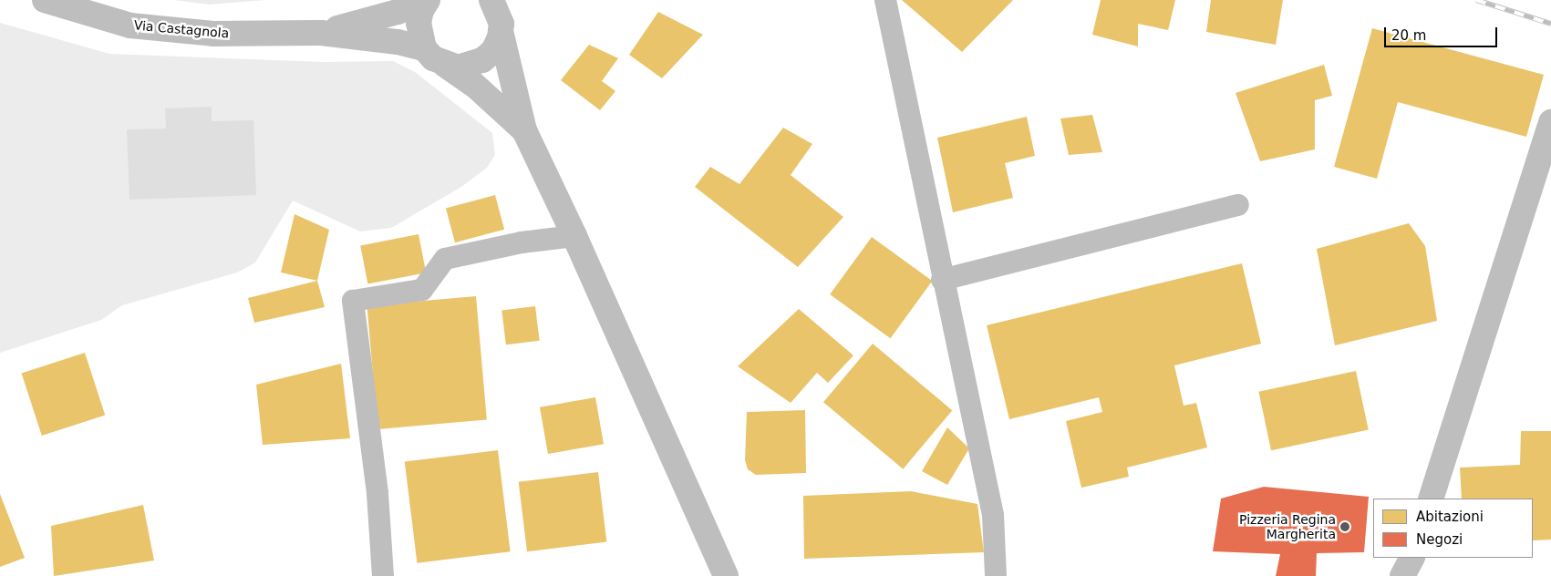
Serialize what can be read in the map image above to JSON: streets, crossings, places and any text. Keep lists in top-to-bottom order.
{
  "streets": {
    "street": ["Via Castagnola"]
  },
  "places": ["Pizzeria Regina Margherita"],
  "legend": ["Abitazioni", "Negozi"],
  "scale_bar": "20 m"
}
